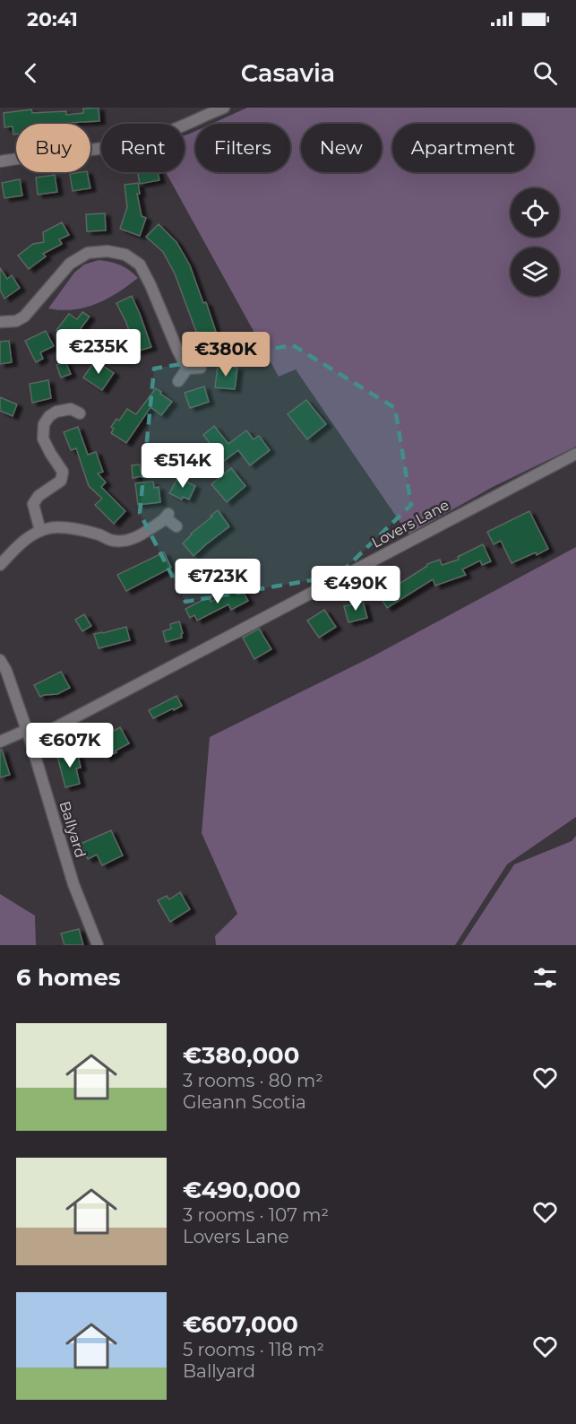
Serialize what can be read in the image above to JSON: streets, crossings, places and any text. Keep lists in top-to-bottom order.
{
  "streets": {
    "street": ["Lovers Lane", "Ballyard"]
  },
  "crossings": [
    ["Lovers Lane", "Ballyard"]
  ],
  "page": {
    "status": "20:41",
    "header": "Casavia",
    "chip": [
      "Buy",
      "Rent",
      "Filters",
      "New",
      "Apartment"
    ],
    "price": [
      "€235K",
      "€380K",
      "€514K",
      "€723K",
      "€490K",
      "€607K"
    ],
    "heading": "6 homes",
    "list": [
      {
        "name": "€380,000",
        "note": "3 rooms · 80 m² · Gleann Scotia"
      },
      {
        "name": "€490,000",
        "note": "3 rooms · 107 m² · Lovers Lane"
      },
      {
        "name": "€607,000",
        "note": "5 rooms · 118 m² · Ballyard"
      }
    ]
  }
}
